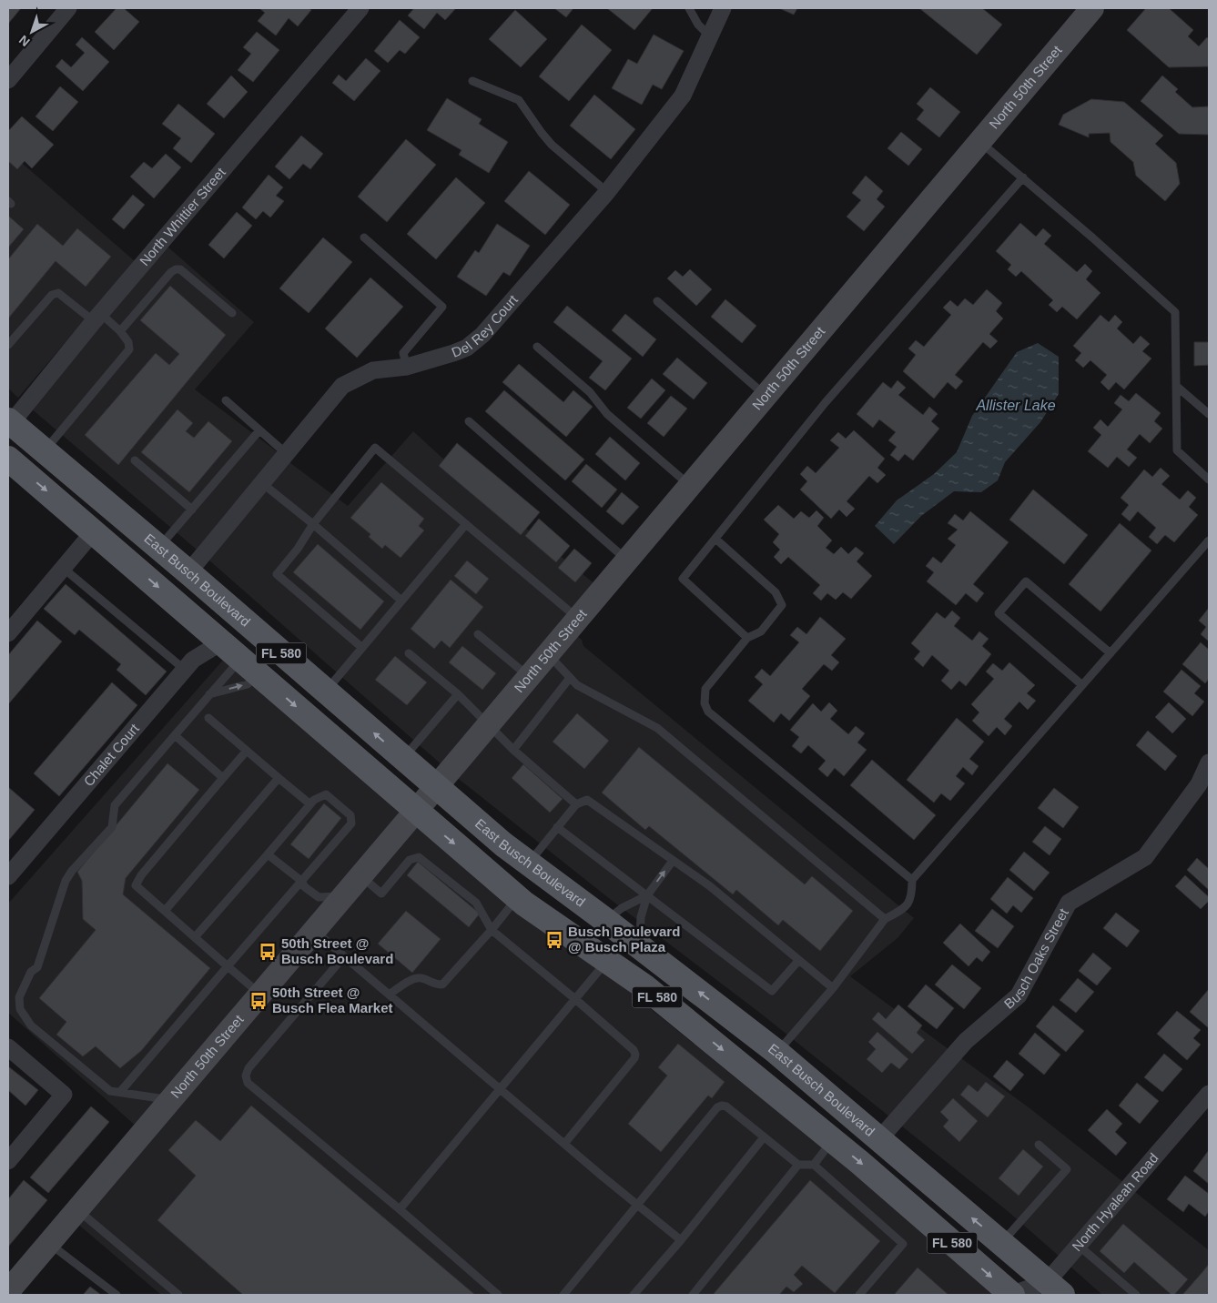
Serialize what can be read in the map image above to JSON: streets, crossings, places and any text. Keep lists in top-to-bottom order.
{
  "streets": {
    "main road": ["East Busch Boulevard", "FL 580"],
    "street": [
      "North 50th Street",
      "North Whittier Street",
      "Del Rey Court",
      "Chalet Court",
      "Busch Oaks Street",
      "North Hyaleah Road"
    ]
  },
  "crossings": [
    ["North 50th Street", "East Busch Boulevard"],
    ["North 50th Street", "FL 580"],
    ["North Whittier Street", "East Busch Boulevard"],
    ["Del Rey Court", "East Busch Boulevard"],
    ["East Busch Boulevard", "Busch Oaks Street"],
    ["East Busch Boulevard", "North Hyaleah Road"],
    ["FL 580", "Chalet Court"],
    ["FL 580", "North Hyaleah Road"]
  ],
  "water": ["Allister Lake"],
  "places": {
    "bus stop": ["Busch Boulevard @ Busch Plaza", "50th Street @ Busch Boulevard", "50th Street @ Busch Flea Market"]
  },
  "north": "bottom left"
}
